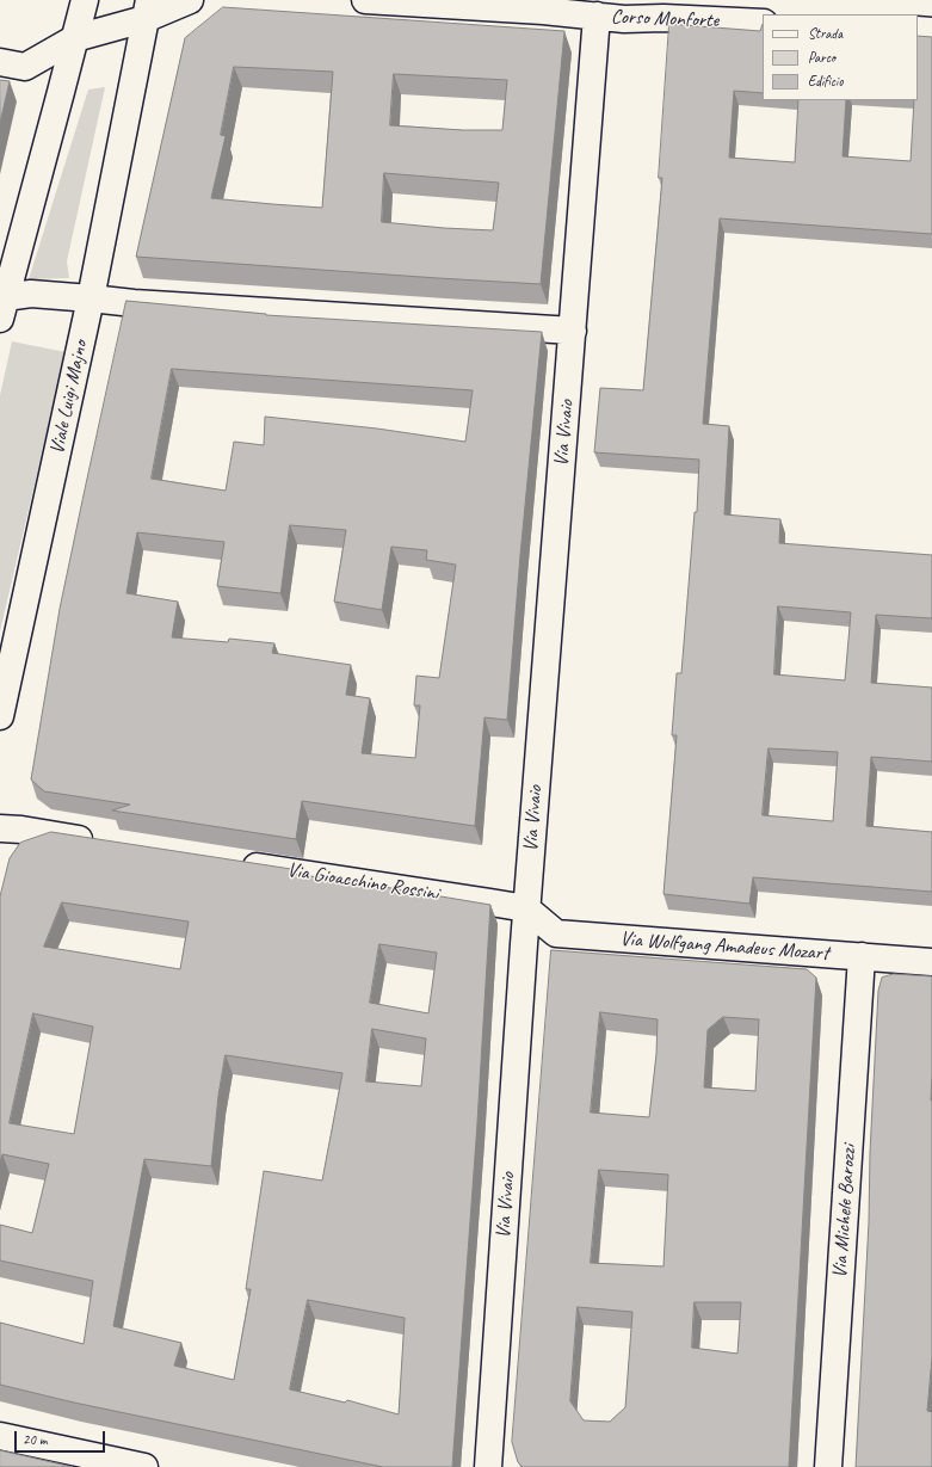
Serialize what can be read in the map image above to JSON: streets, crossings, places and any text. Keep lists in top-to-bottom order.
{
  "streets": {
    "street": [
      "Corso Monforte",
      "Viale Luigi Majno",
      "Via Vivaio",
      "Via Gioacchino Rossini",
      "Via Wolfgang Amadeus Mozart",
      "Via Michele Barozzi"
    ]
  },
  "crossings": [
    ["Corso Monforte", "Via Vivaio"],
    ["Via Vivaio", "Via Gioacchino Rossini"],
    ["Via Vivaio", "Via Wolfgang Amadeus Mozart"],
    ["Via Gioacchino Rossini", "Via Wolfgang Amadeus Mozart"],
    ["Via Wolfgang Amadeus Mozart", "Via Michele Barozzi"]
  ],
  "legend": ["Strada", "Parco", "Edificio"],
  "scale_bar": "20 m"
}
